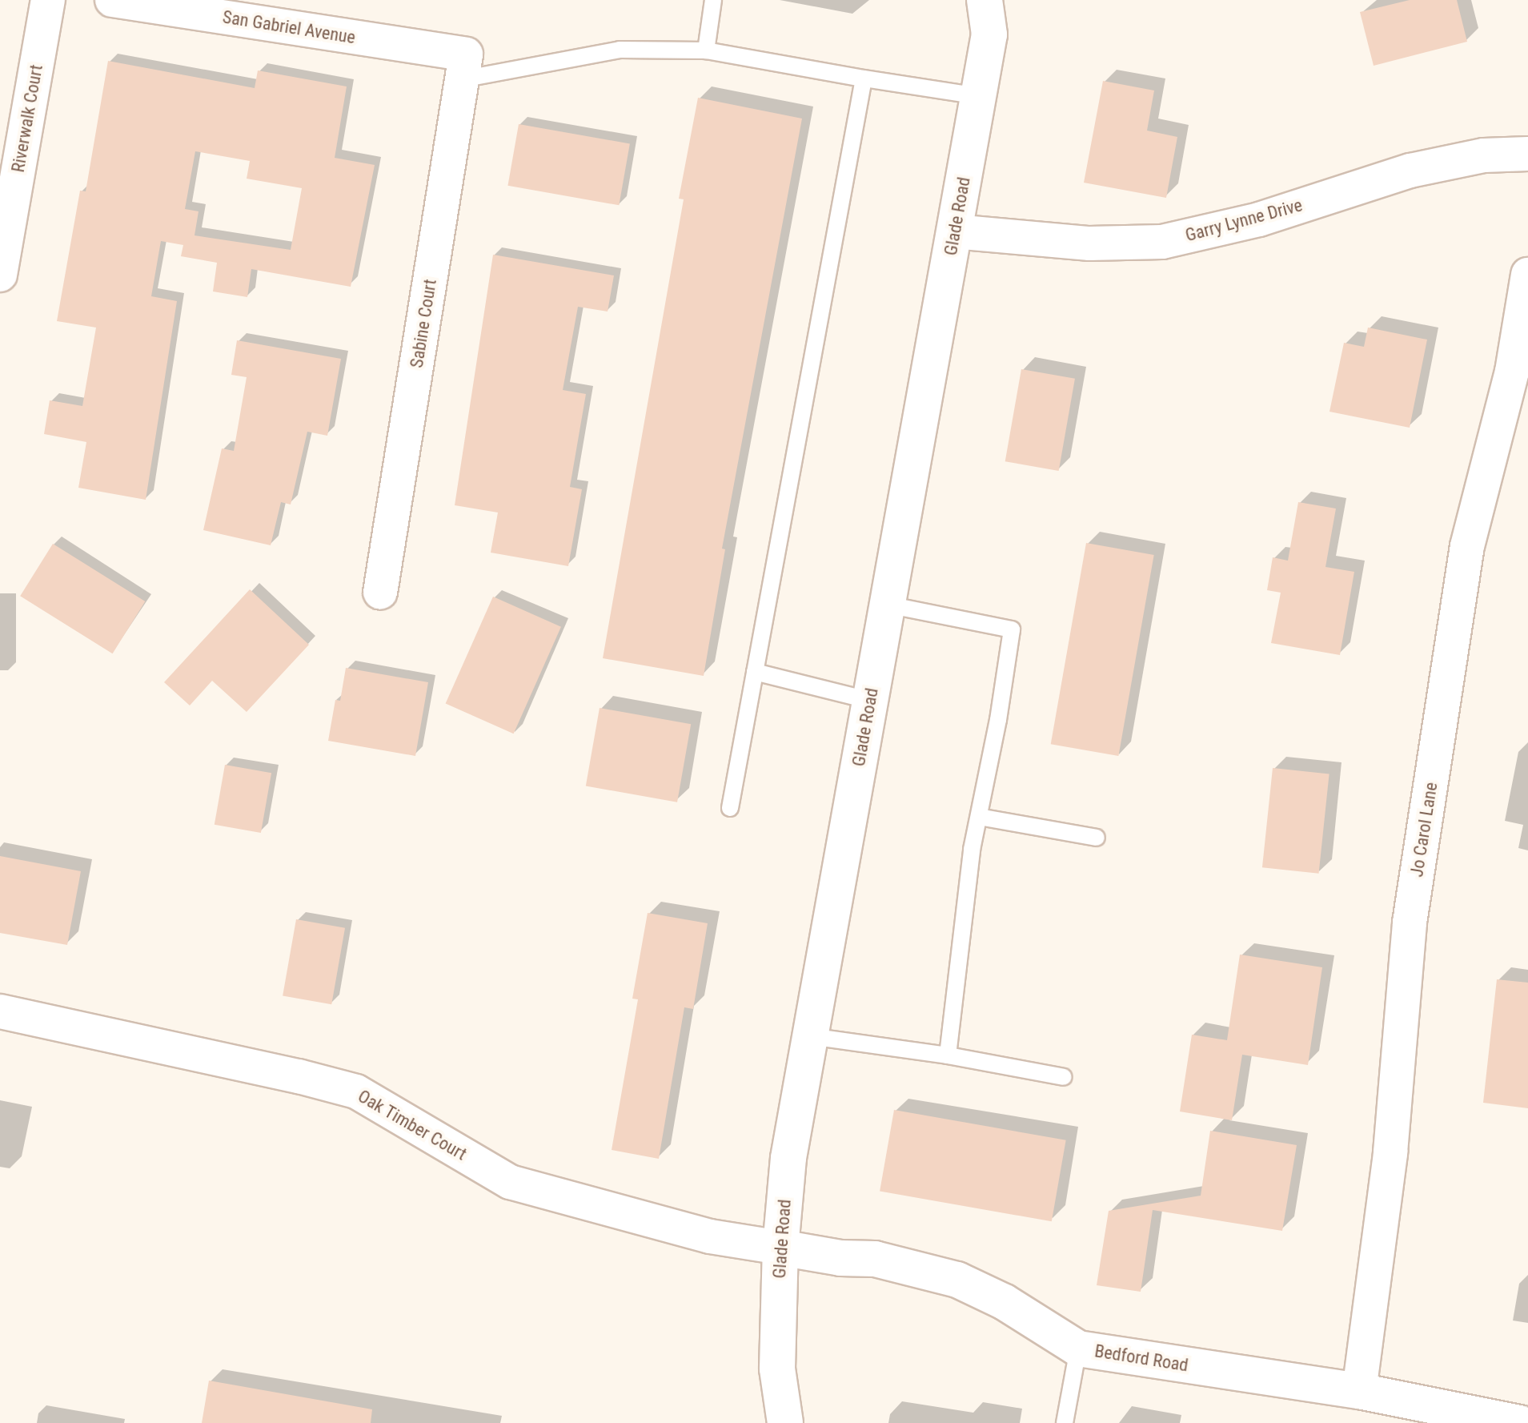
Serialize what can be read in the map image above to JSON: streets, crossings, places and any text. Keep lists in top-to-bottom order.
{
  "streets": {
    "main road": ["Glade Road", "Bedford Road"],
    "street": [
      "San Gabriel Avenue",
      "Riverwalk Court",
      "Garry Lynne Drive",
      "Sabine Court",
      "Jo Carol Lane",
      "Oak Timber Court"
    ]
  },
  "crossings": [
    ["San Gabriel Avenue", "Sabine Court"],
    ["Glade Road", "Garry Lynne Drive"],
    ["Glade Road", "Oak Timber Court"],
    ["Glade Road", "Bedford Road"],
    ["Jo Carol Lane", "Bedford Road"],
    ["Oak Timber Court", "Bedford Road"]
  ]
}
